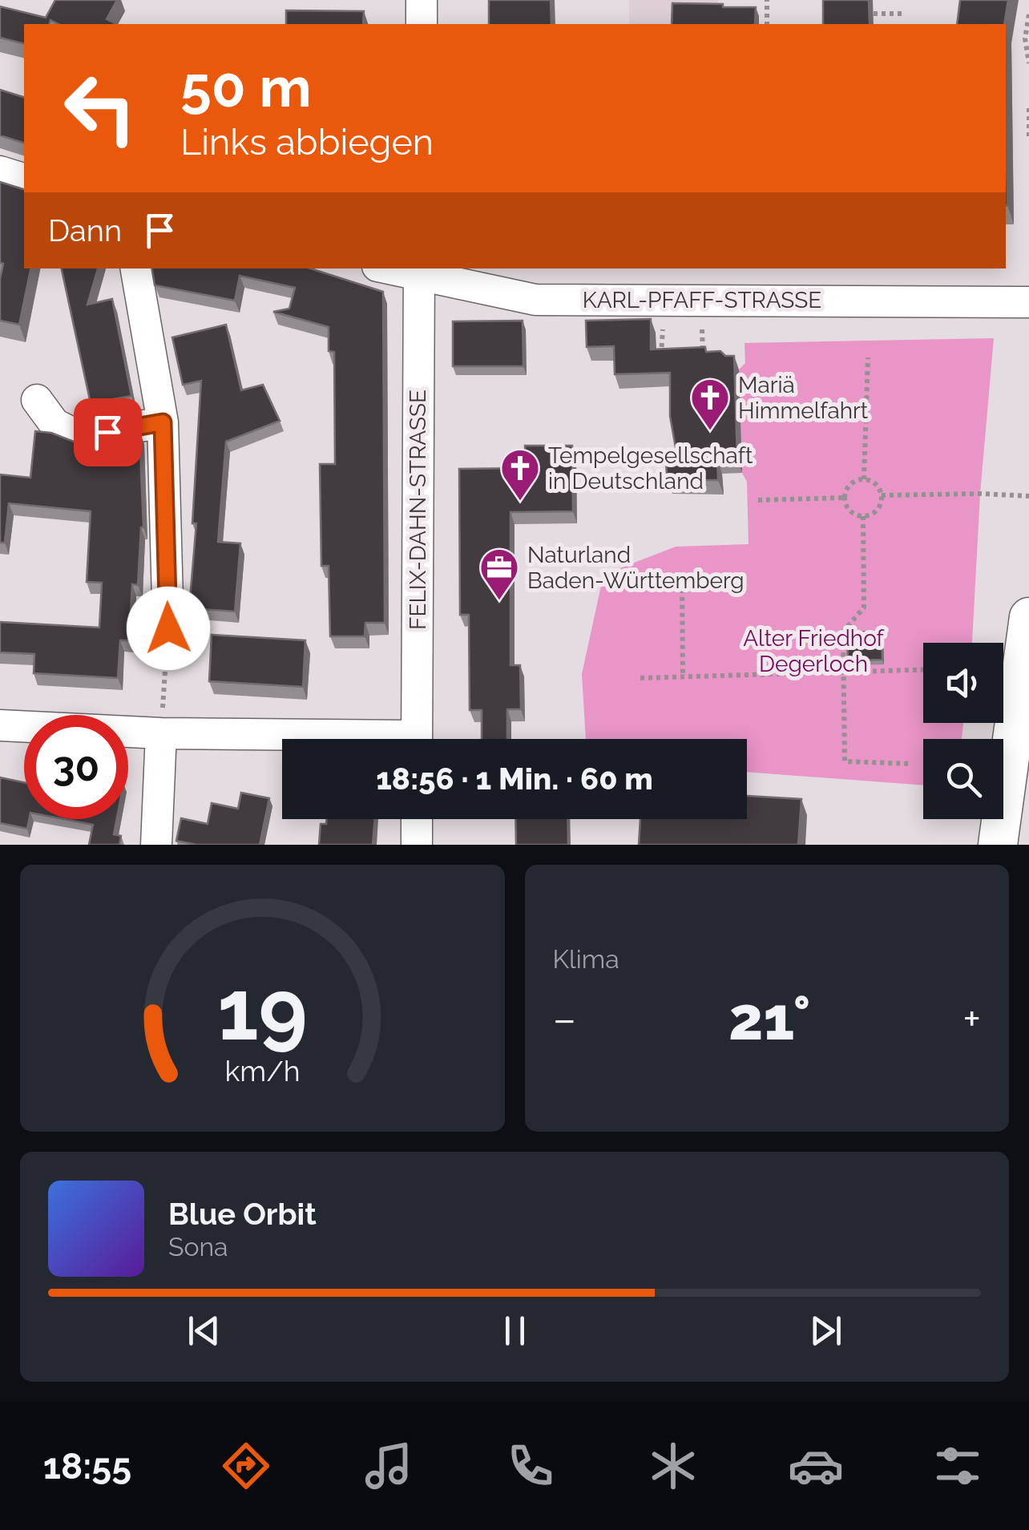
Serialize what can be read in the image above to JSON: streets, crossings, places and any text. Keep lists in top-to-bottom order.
{
  "streets": {
    "street": ["KARL-PFAFF-STRASSE", "FELIX-DAHN-STRASSE"]
  },
  "crossings": [
    ["KARL-PFAFF-STRASSE", "FELIX-DAHN-STRASSE"]
  ],
  "parks": ["Alter Friedhof Degerloch"],
  "places": {
    "church": ["Mariä Himmelfahrt", "Tempelgesellschaft in Deutschland"],
    "office": ["Naturland Baden-Württemberg"]
  },
  "page": {
    "turn": ["50 m", "Links abbiegen"],
    "then": "Dann",
    "limit": "30",
    "trip": "18:56 · 1 Min. · 60 m",
    "tile": "Klima",
    "heat": ["−", "21°", "+"],
    "song": ["Blue Orbit", "Sona"],
    "tabs": "18:55",
    "gauge": ["19", "km/h"]
  }
}
